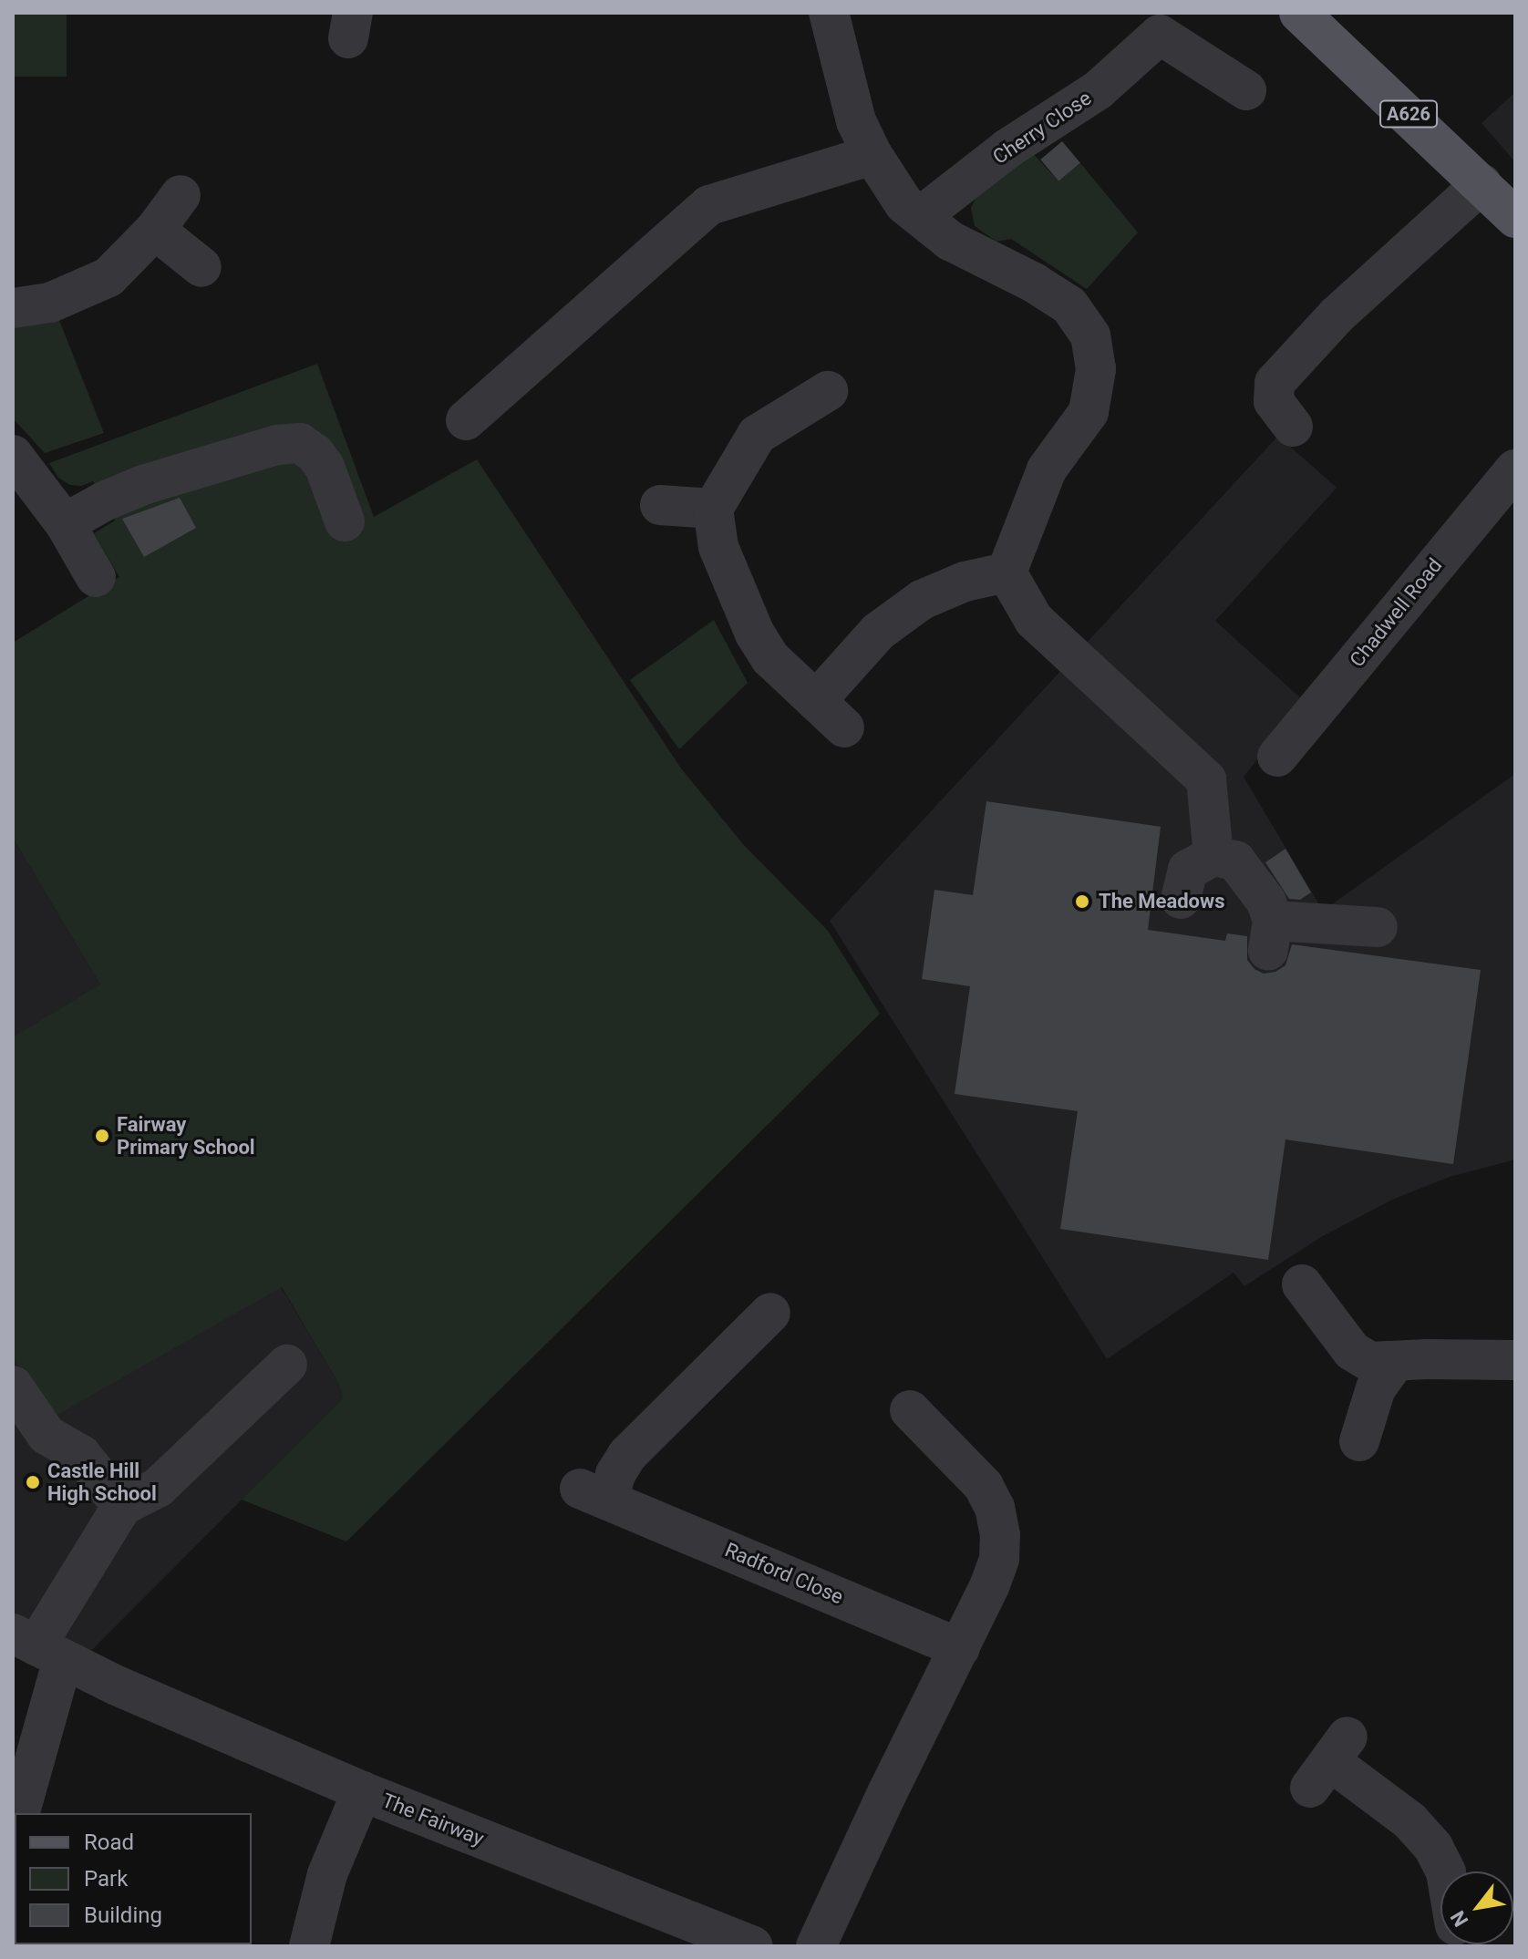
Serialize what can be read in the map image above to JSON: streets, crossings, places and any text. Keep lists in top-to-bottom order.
{
  "streets": {
    "main road": ["A626"],
    "street": [
      "Cherry Close",
      "Chadwell Road",
      "Radford Close",
      "The Fairway"
    ]
  },
  "places": ["The Meadows", "Fairway Primary School", "Castle Hill High School"],
  "legend": ["Road", "Park", "Building"],
  "north": "bottom left"
}
